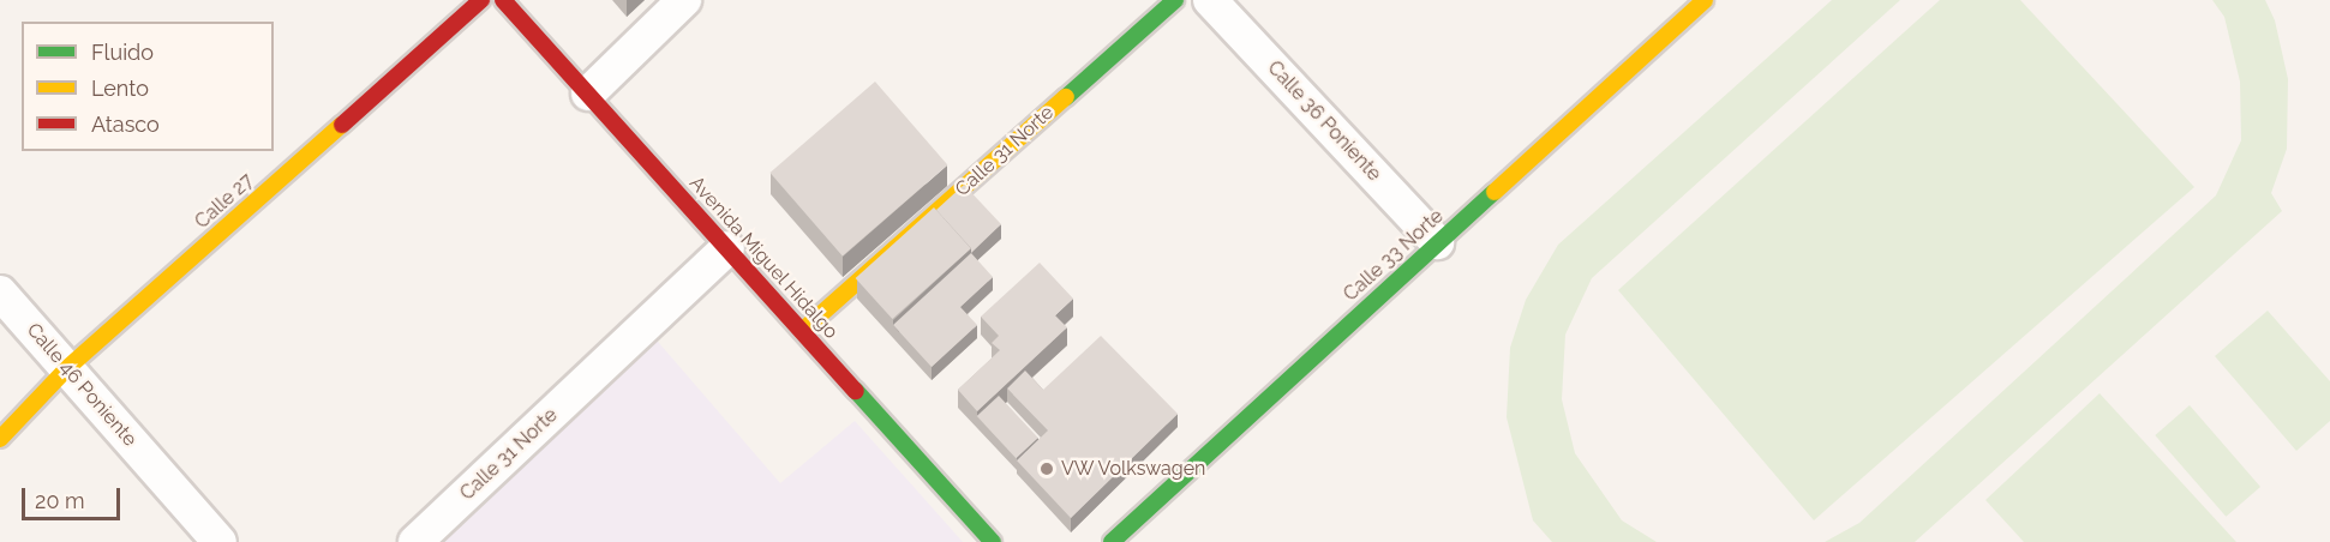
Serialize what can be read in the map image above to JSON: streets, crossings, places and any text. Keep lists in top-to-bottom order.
{
  "streets": {
    "street": [
      "Calle 36 Poniente",
      "Calle 31 Norte",
      "Calle 27",
      "Calle 33 Norte",
      "Avenida Miguel Hidalgo",
      "Calle 46 Poniente"
    ]
  },
  "crossings": [
    ["Calle 36 Poniente", "Calle 33 Norte"],
    ["Calle 31 Norte", "Avenida Miguel Hidalgo"],
    ["Calle 27", "Calle 46 Poniente"]
  ],
  "places": ["VW Volkswagen"],
  "legend": ["Fluido", "Lento", "Atasco"],
  "scale_bar": "20 m"
}
